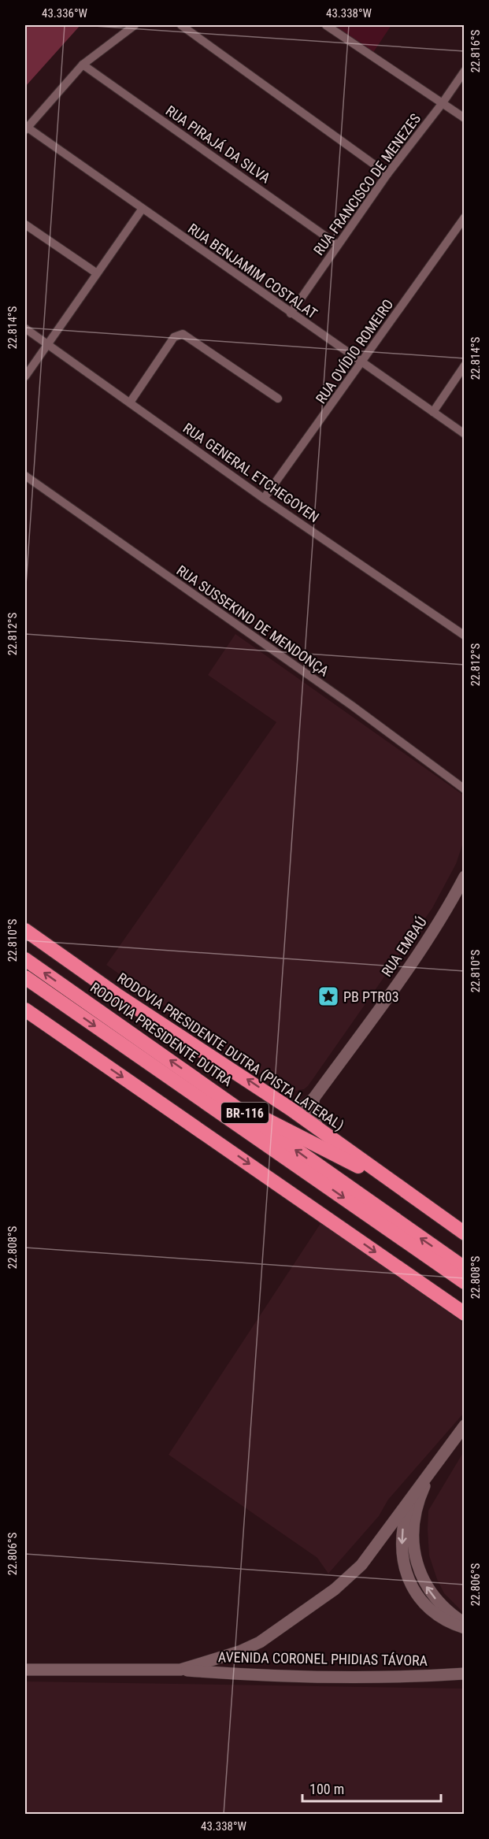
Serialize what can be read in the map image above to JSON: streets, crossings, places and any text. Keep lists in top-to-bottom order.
{
  "streets": {
    "highway": ["RODOVIA PRESIDENTE DUTRA", "RODOVIA PRESIDENTE DUTRA (PISTA LATERAL)", "BR-116"],
    "street": [
      "RUA PIRAJÁ DA SILVA",
      "RUA FRANCISCO DE MENEZES",
      "RUA BENJAMIM COSTALAT",
      "RUA OVÍDIO ROMEIRO",
      "RUA GENERAL ETCHEGOYEN",
      "RUA SUSSEKIND DE MENDONÇA",
      "RUA EMBAÚ",
      "AVENIDA CORONEL PHIDIAS TÁVORA"
    ]
  },
  "crossings": [
    ["RUA PIRAJÁ DA SILVA", "RUA FRANCISCO DE MENEZES"],
    ["RUA FRANCISCO DE MENEZES", "RUA BENJAMIM COSTALAT"],
    ["RUA BENJAMIM COSTALAT", "RUA OVÍDIO ROMEIRO"],
    ["RUA OVÍDIO ROMEIRO", "RUA GENERAL ETCHEGOYEN"],
    ["RUA EMBAÚ", "RODOVIA PRESIDENTE DUTRA (PISTA LATERAL)"]
  ],
  "places": {
    "place": ["PB PTR03"]
  },
  "scale_bar": "100 m",
  "coordinates": [
    "43.336°W",
    "43.338°W",
    "22.816°S",
    "22.814°S",
    "22.812°S",
    "22.810°S",
    "22.808°S",
    "22.806°S"
  ]
}
